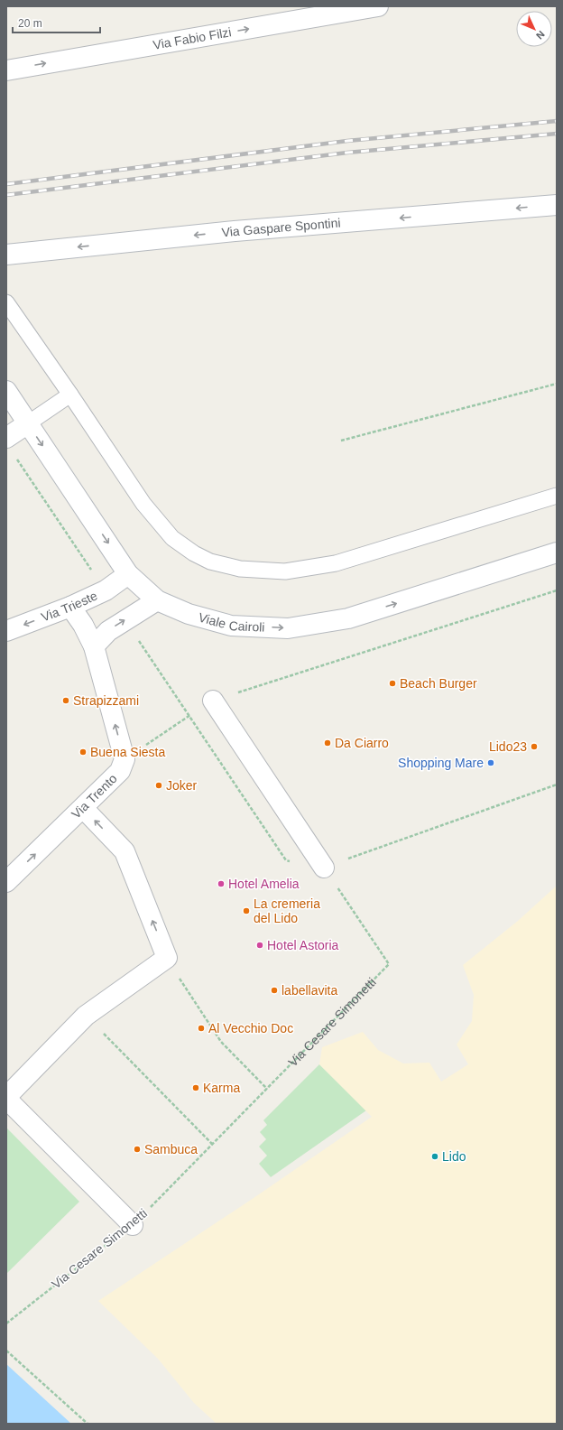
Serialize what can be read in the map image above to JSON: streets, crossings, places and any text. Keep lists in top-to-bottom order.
{
  "streets": {
    "street": [
      "Via Fabio Filzi",
      "Via Gaspare Spontini",
      "Via Trieste",
      "Viale Cairoli",
      "Via Trento"
    ],
    "path": ["Via Cesare Simonetti"]
  },
  "crossings": [
    ["Via Trieste", "Viale Cairoli"]
  ],
  "one_way": [
    "Via Fabio Filzi",
    "Via Gaspare Spontini",
    "Via Trieste",
    "Viale Cairoli"
  ],
  "places": [
    "Beach Burger",
    "Strapizzami",
    "Da Ciarro",
    "Lido23",
    "Buena Siesta",
    "Shopping Mare",
    "Joker",
    "Hotel Amelia",
    "La cremeria del Lido",
    "Hotel Astoria",
    "labellavita",
    "Al Vecchio Doc",
    "Karma",
    "Sambuca",
    "Lido"
  ],
  "scale_bar": "20 m",
  "north": "bottom right"
}
